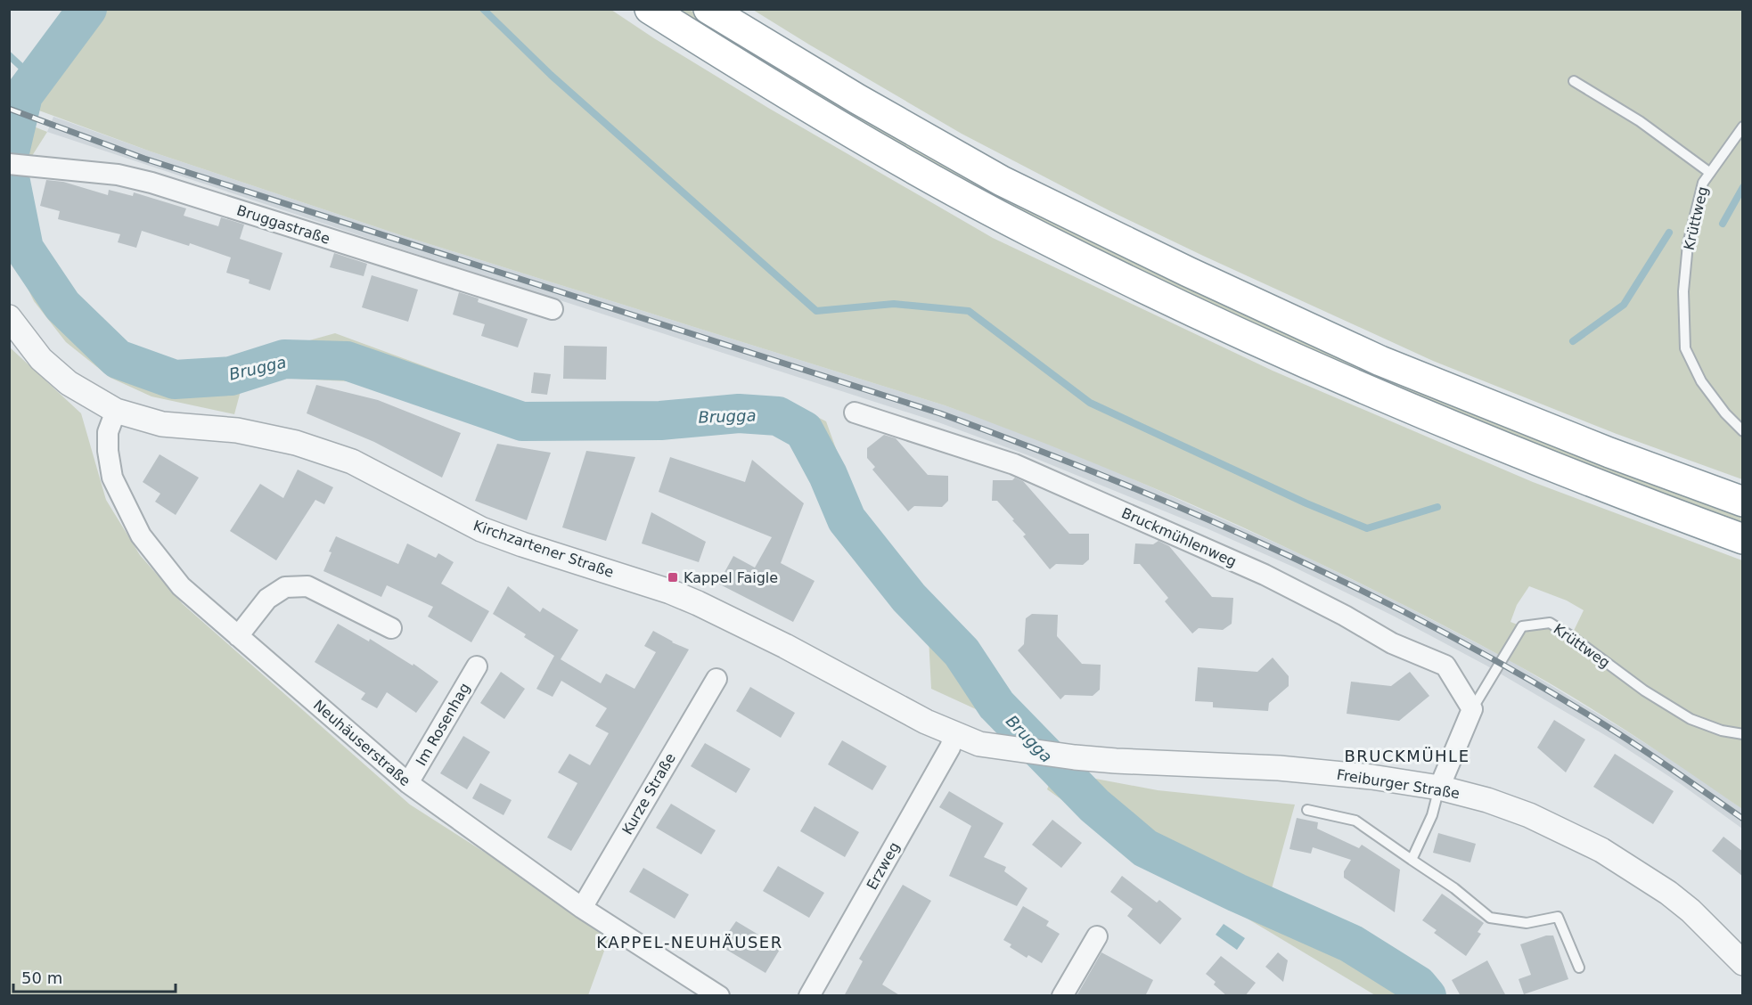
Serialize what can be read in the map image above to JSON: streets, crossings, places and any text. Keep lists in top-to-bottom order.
{
  "streets": {
    "street": [
      "Krüttweg",
      "Bruggastraße",
      "Bruckmühlenweg",
      "Kirchzartener Straße",
      "Im Rosenhag",
      "Neuhäuserstraße",
      "Freiburger Straße",
      "Kurze Straße",
      "Erzweg"
    ]
  },
  "crossings": [
    ["Krüttweg", "Bruckmühlenweg"],
    ["Krüttweg", "Freiburger Straße"],
    ["Kirchzartener Straße", "Neuhäuserstraße"],
    ["Kirchzartener Straße", "Freiburger Straße"],
    ["Kirchzartener Straße", "Erzweg"],
    ["Im Rosenhag", "Neuhäuserstraße"],
    ["Neuhäuserstraße", "Kurze Straße"]
  ],
  "districts": ["BRUCKMÜHLE", "KAPPEL-NEUHÄUSER"],
  "water": ["Brugga"],
  "places": {
    "transit": ["Kappel Faigle"]
  },
  "scale_bar": "50 m"
}
